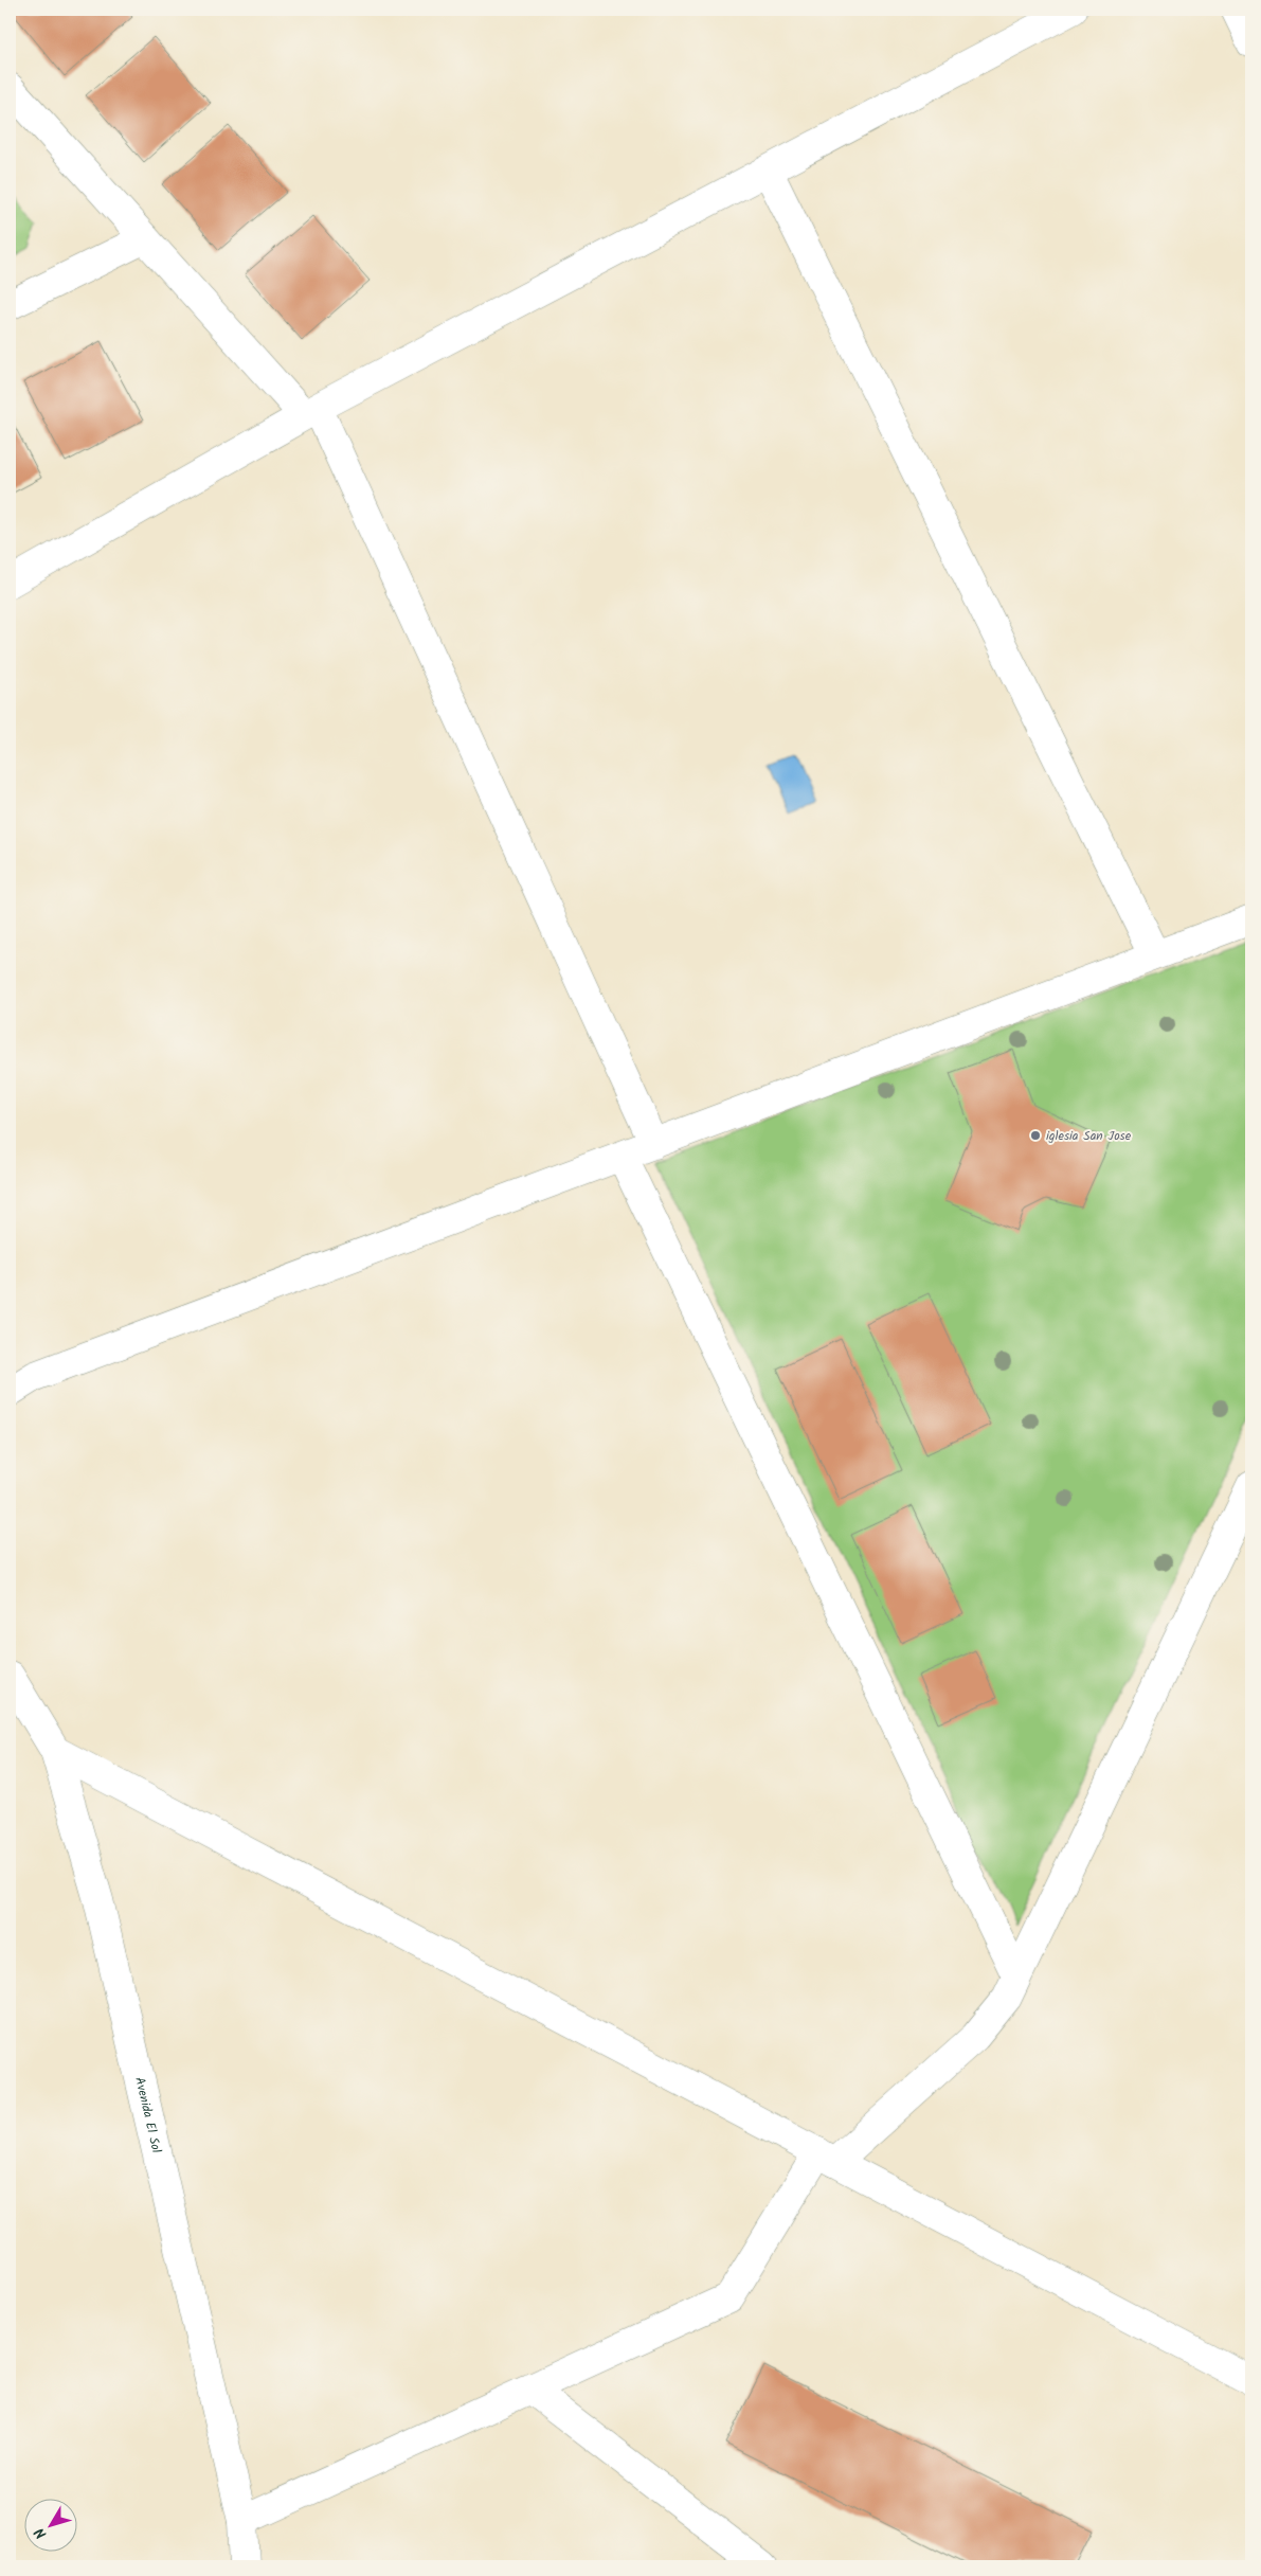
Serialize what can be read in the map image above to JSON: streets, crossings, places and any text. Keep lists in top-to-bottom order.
{
  "streets": {
    "street": ["Avenida El Sol"]
  },
  "places": ["iglesia San Jose"],
  "north": "bottom left"
}
